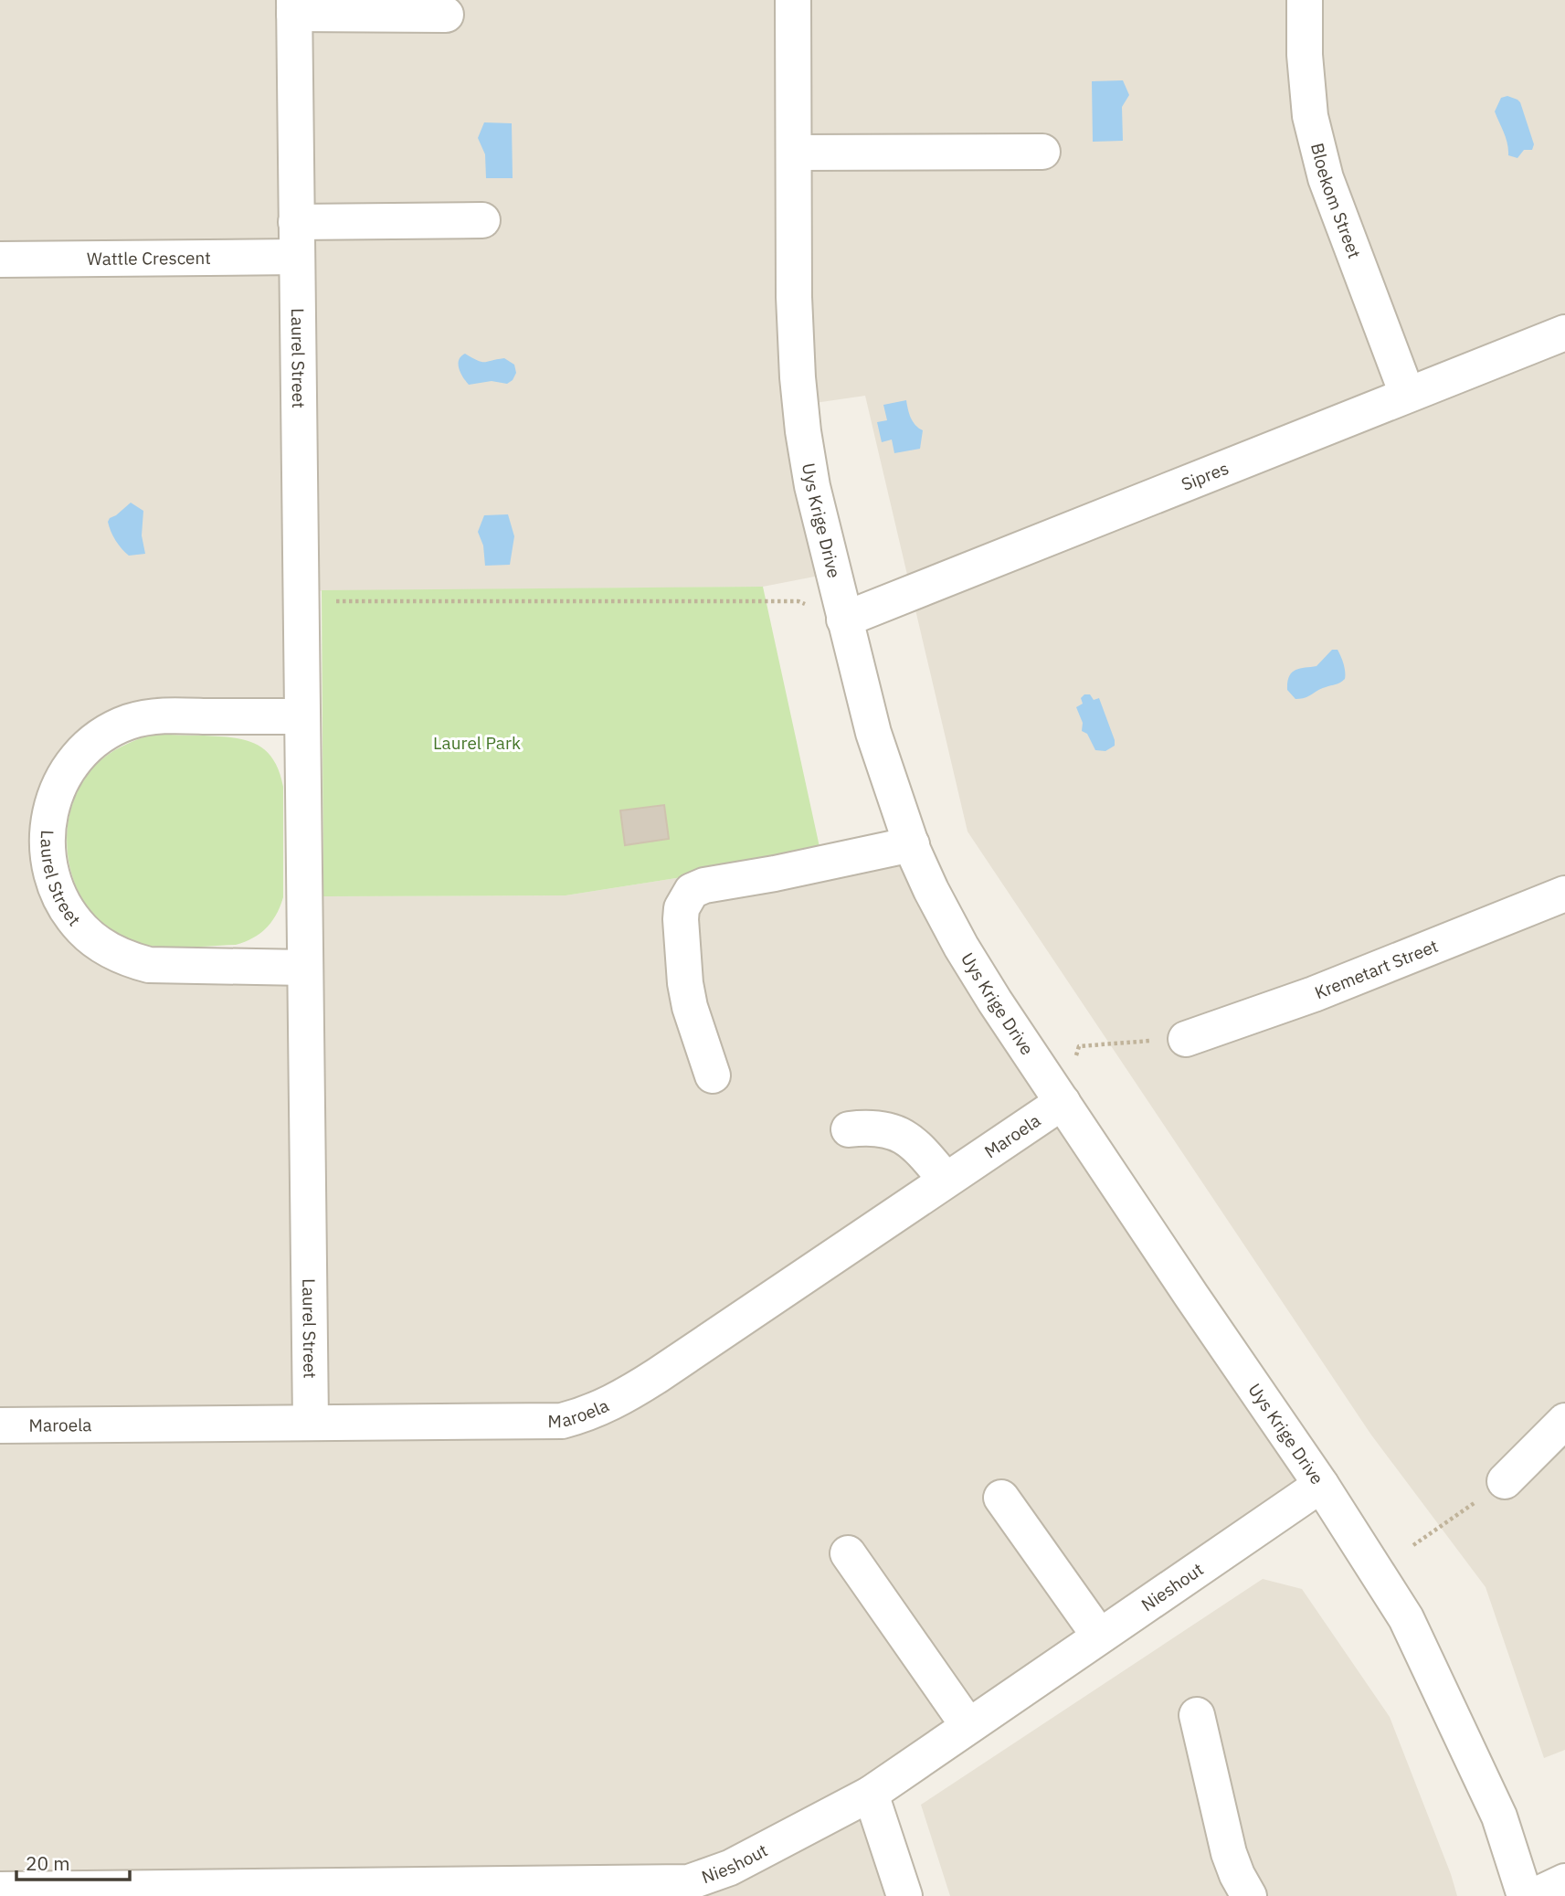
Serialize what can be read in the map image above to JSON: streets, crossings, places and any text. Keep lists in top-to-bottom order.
{
  "streets": {
    "street": [
      "Bloekom Street",
      "Wattle Crescent",
      "Laurel Street",
      "Sipres",
      "Uys Krige Drive",
      "Kremetart Street",
      "Maroela",
      "Nieshout"
    ]
  },
  "crossings": [
    ["Bloekom Street", "Sipres"],
    ["Wattle Crescent", "Laurel Street"],
    ["Laurel Street", "Maroela"],
    ["Sipres", "Uys Krige Drive"],
    ["Uys Krige Drive", "Maroela"],
    ["Uys Krige Drive", "Nieshout"]
  ],
  "parks": ["Laurel Park"],
  "scale_bar": "20 m"
}
